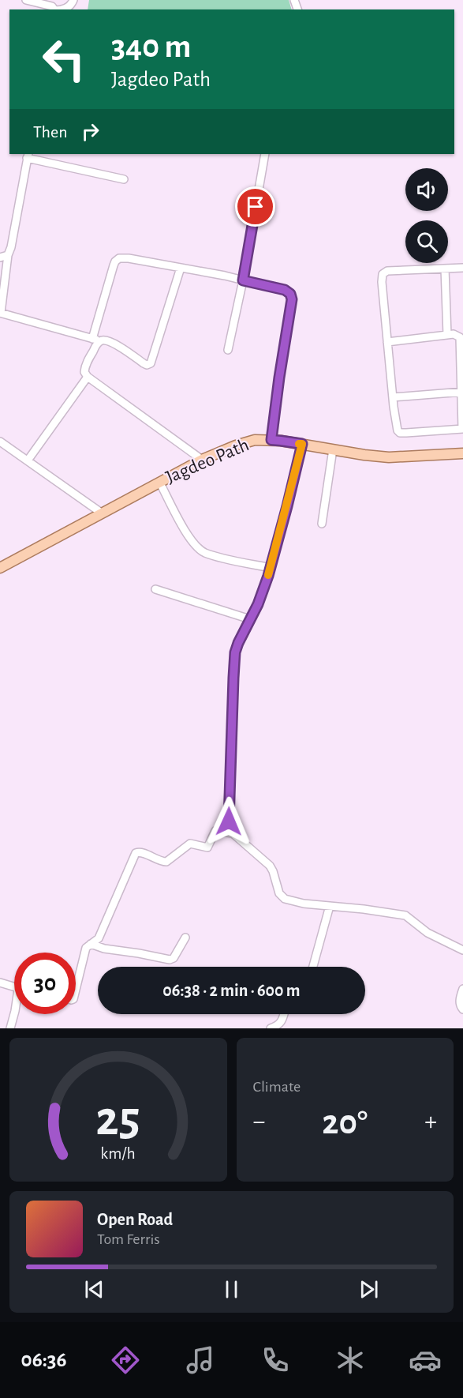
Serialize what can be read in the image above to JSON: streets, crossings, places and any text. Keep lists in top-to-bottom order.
{
  "streets": {
    "main road": ["Jagdeo Path"]
  },
  "page": {
    "turn": ["340 m", "Jagdeo Path"],
    "then": "Then",
    "limit": "30",
    "trip": "06:38 · 2 min · 600 m",
    "tile": "Climate",
    "heat": ["−", "20°", "+"],
    "song": ["Open Road", "Tom Ferris"],
    "tabs": "06:36",
    "gauge": ["25", "km/h"]
  }
}
